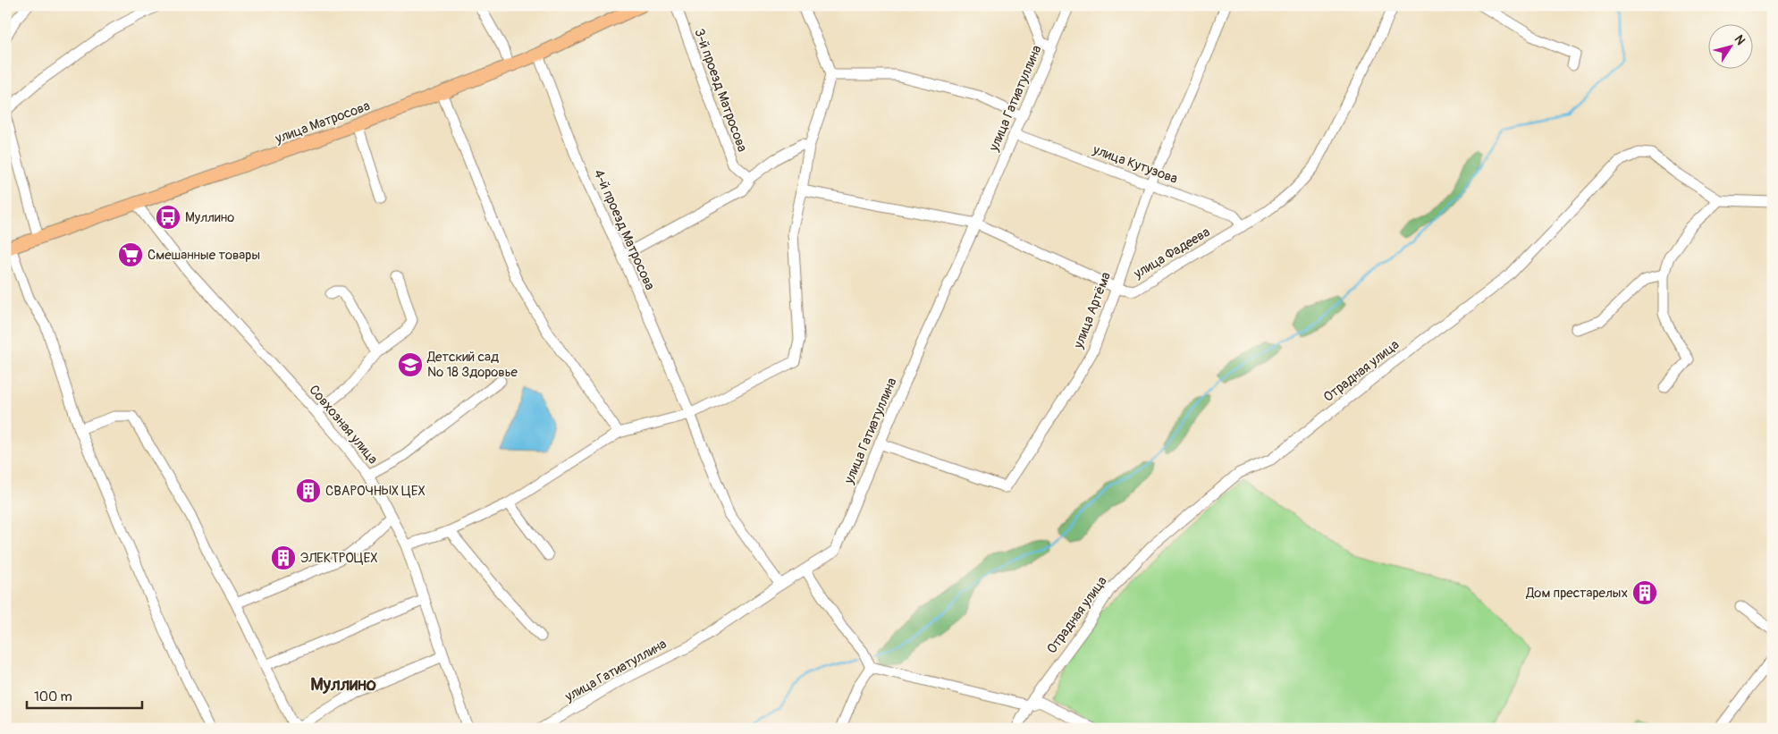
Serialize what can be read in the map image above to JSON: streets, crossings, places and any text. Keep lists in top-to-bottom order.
{
  "streets": {
    "main road": ["улица Матросова"],
    "street": [
      "3-й проезд Матросова",
      "улица Гатиатуллина",
      "улица Кутузова",
      "4-й проезд Матросова",
      "улица Фадеева",
      "улица Артёма",
      "Отрадная улица",
      "Совхозная улица"
    ]
  },
  "crossings": [
    ["улица Гатиатуллина", "улица Кутузова"],
    ["улица Гатиатуллина", "4-й проезд Матросова"],
    ["улица Гатиатуллина", "улица Фадеева"],
    ["улица Гатиатуллина", "улица Артёма"],
    ["улица Матросова", "4-й проезд Матросова"],
    ["улица Матросова", "Совхозная улица"],
    ["улица Кутузова", "улица Фадеева"],
    ["улица Кутузова", "улица Артёма"],
    ["улица Фадеева", "улица Артёма"]
  ],
  "districts": ["Муллино"],
  "places": {
    "bus stop": ["Муллино"],
    "supermarket": ["Смешанные товары"],
    "school or university": ["Детский сад № 18 Здоровье"],
    "building": ["СВАРОЧНЫХ ЦЕХ", "ЭЛЕКТРОЦЕХ", "Дом престарелых"]
  },
  "scale_bar": "100 m",
  "north": "top right"
}
